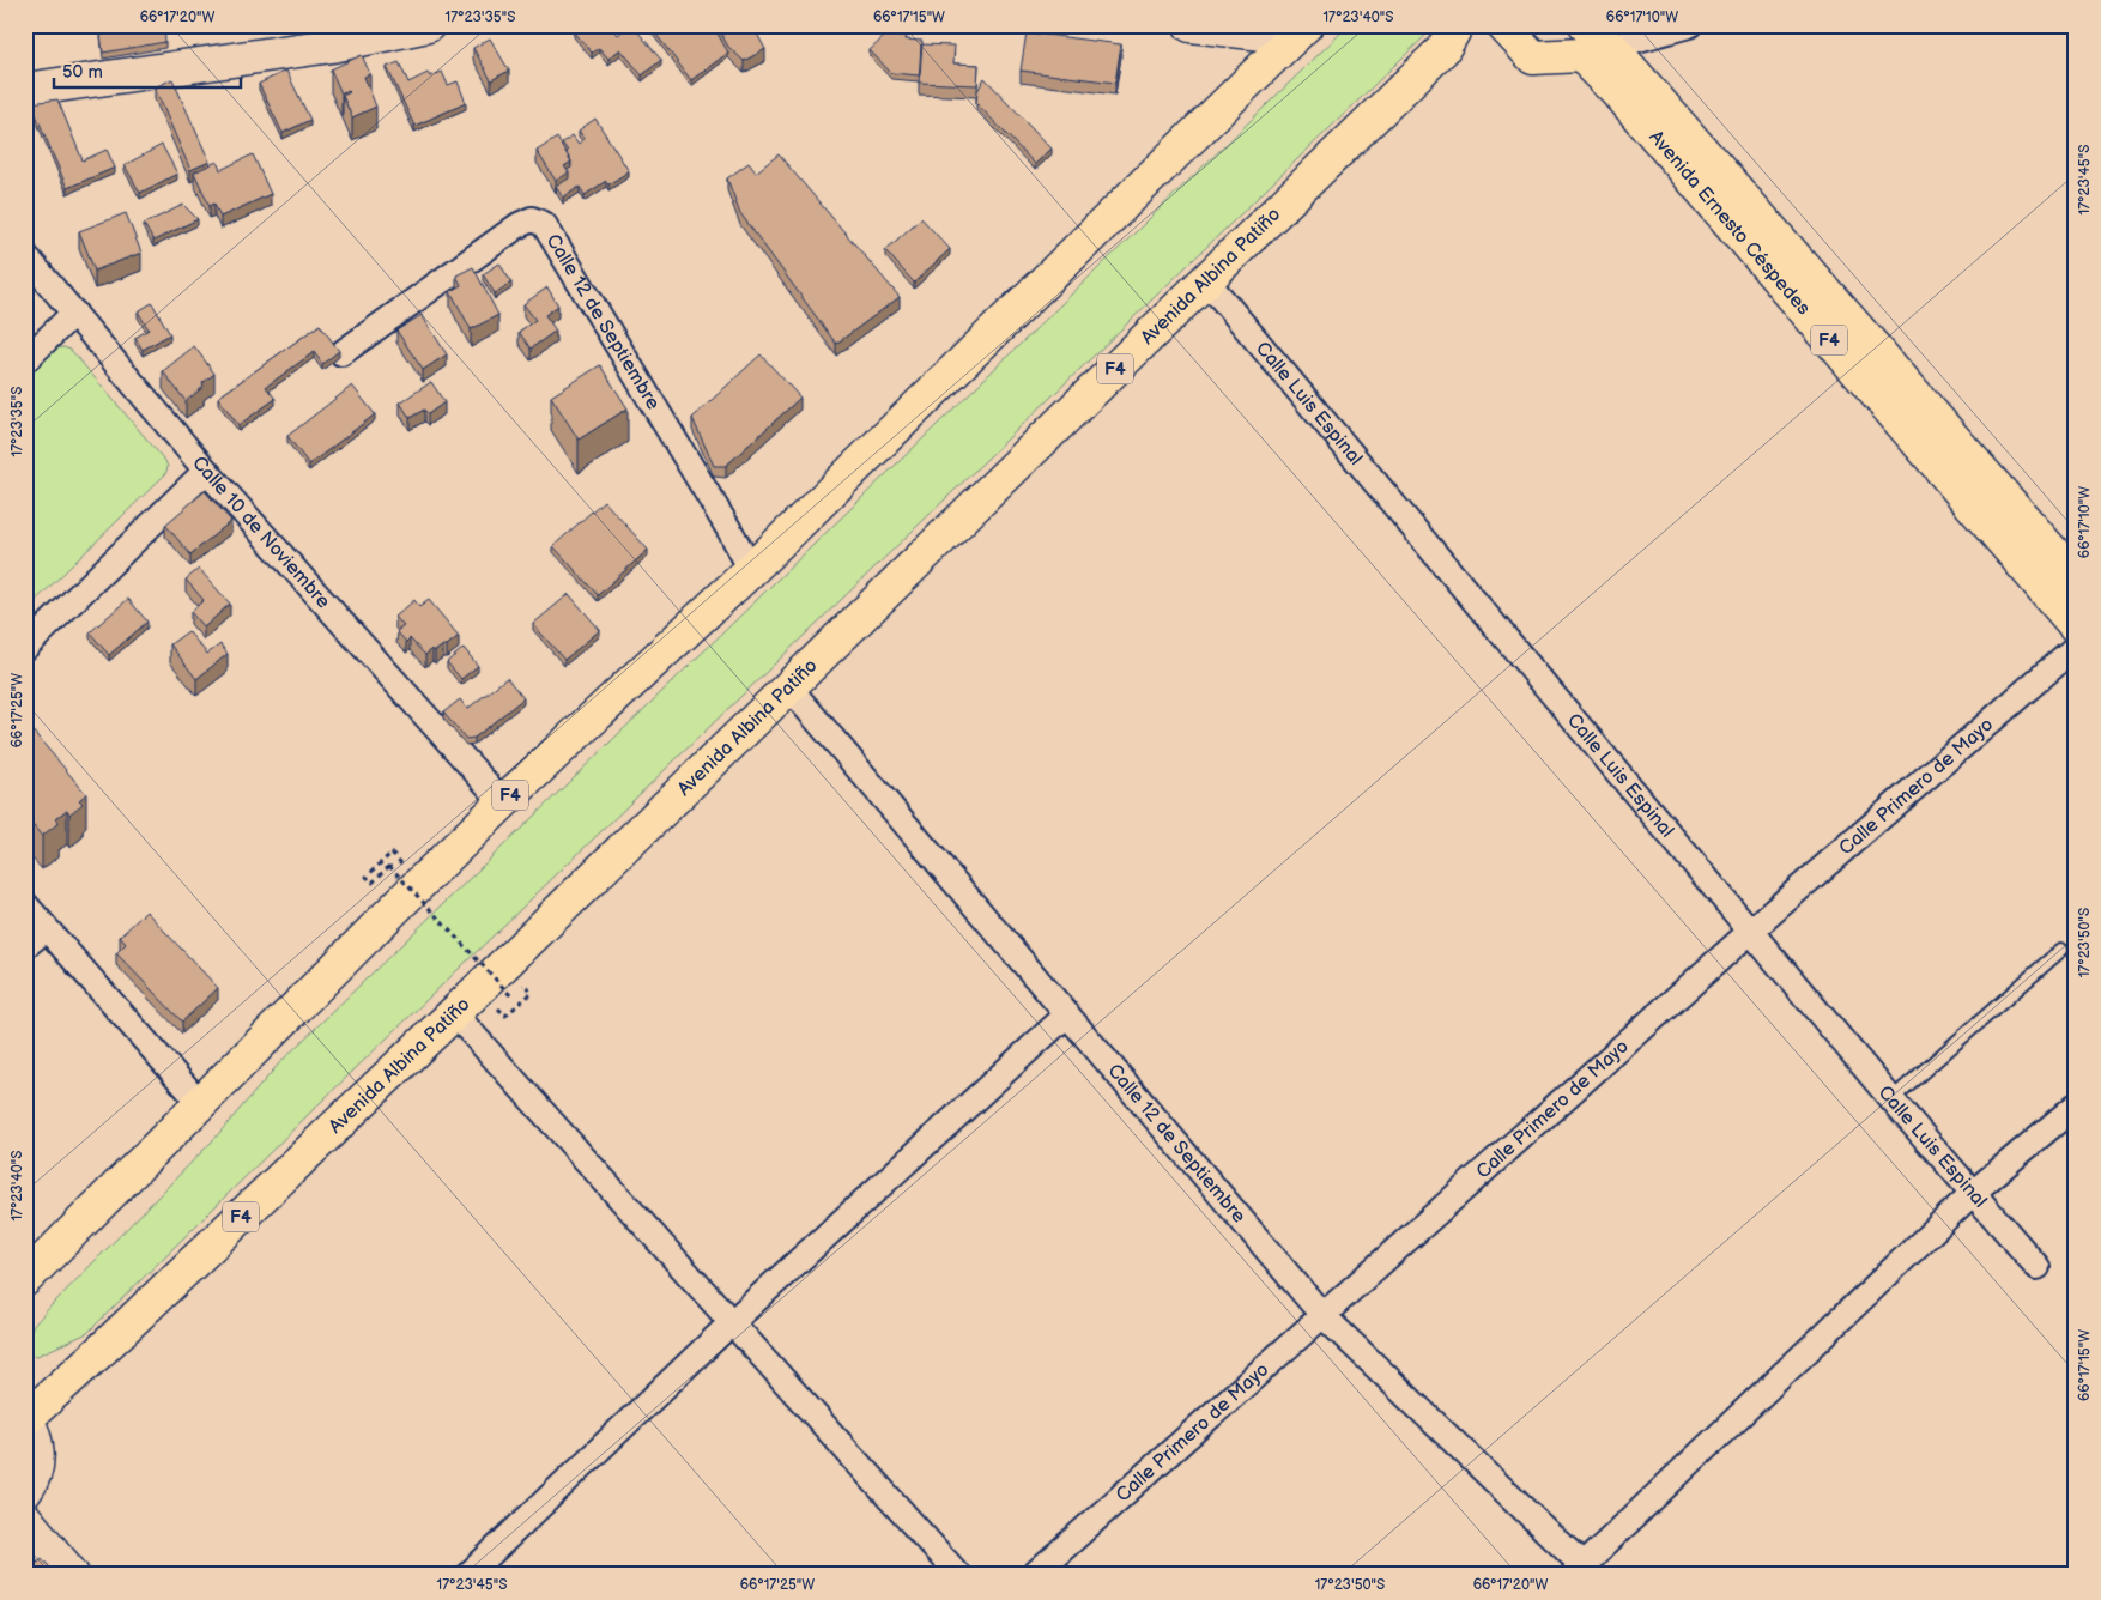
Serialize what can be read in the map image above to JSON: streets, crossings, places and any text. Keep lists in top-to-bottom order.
{
  "streets": {
    "highway": ["Avenida Ernesto Céspedes", "Avenida Albina Patiño", "F4"],
    "street": [
      "Calle 12 de Septiembre",
      "Calle Luis Espinal",
      "Calle 10 de Noviembre",
      "Calle Primero de Mayo"
    ]
  },
  "crossings": [
    ["Avenida Albina Patiño", "Calle 12 de Septiembre"],
    ["Avenida Albina Patiño", "Calle Luis Espinal"],
    ["Calle 12 de Septiembre", "F4"],
    ["Calle 12 de Septiembre", "Calle Primero de Mayo"],
    ["F4", "Calle 10 de Noviembre"],
    ["Calle Luis Espinal", "Calle Primero de Mayo"]
  ],
  "scale_bar": "50 m",
  "coordinates": [
    "66°17'20\"W",
    "17°23'35\"S",
    "66°17'15\"W",
    "17°23'40\"S",
    "66°17'10\"W",
    "17°23'45\"S",
    "66°17'25\"W",
    "17°23'50\"S"
  ]
}
